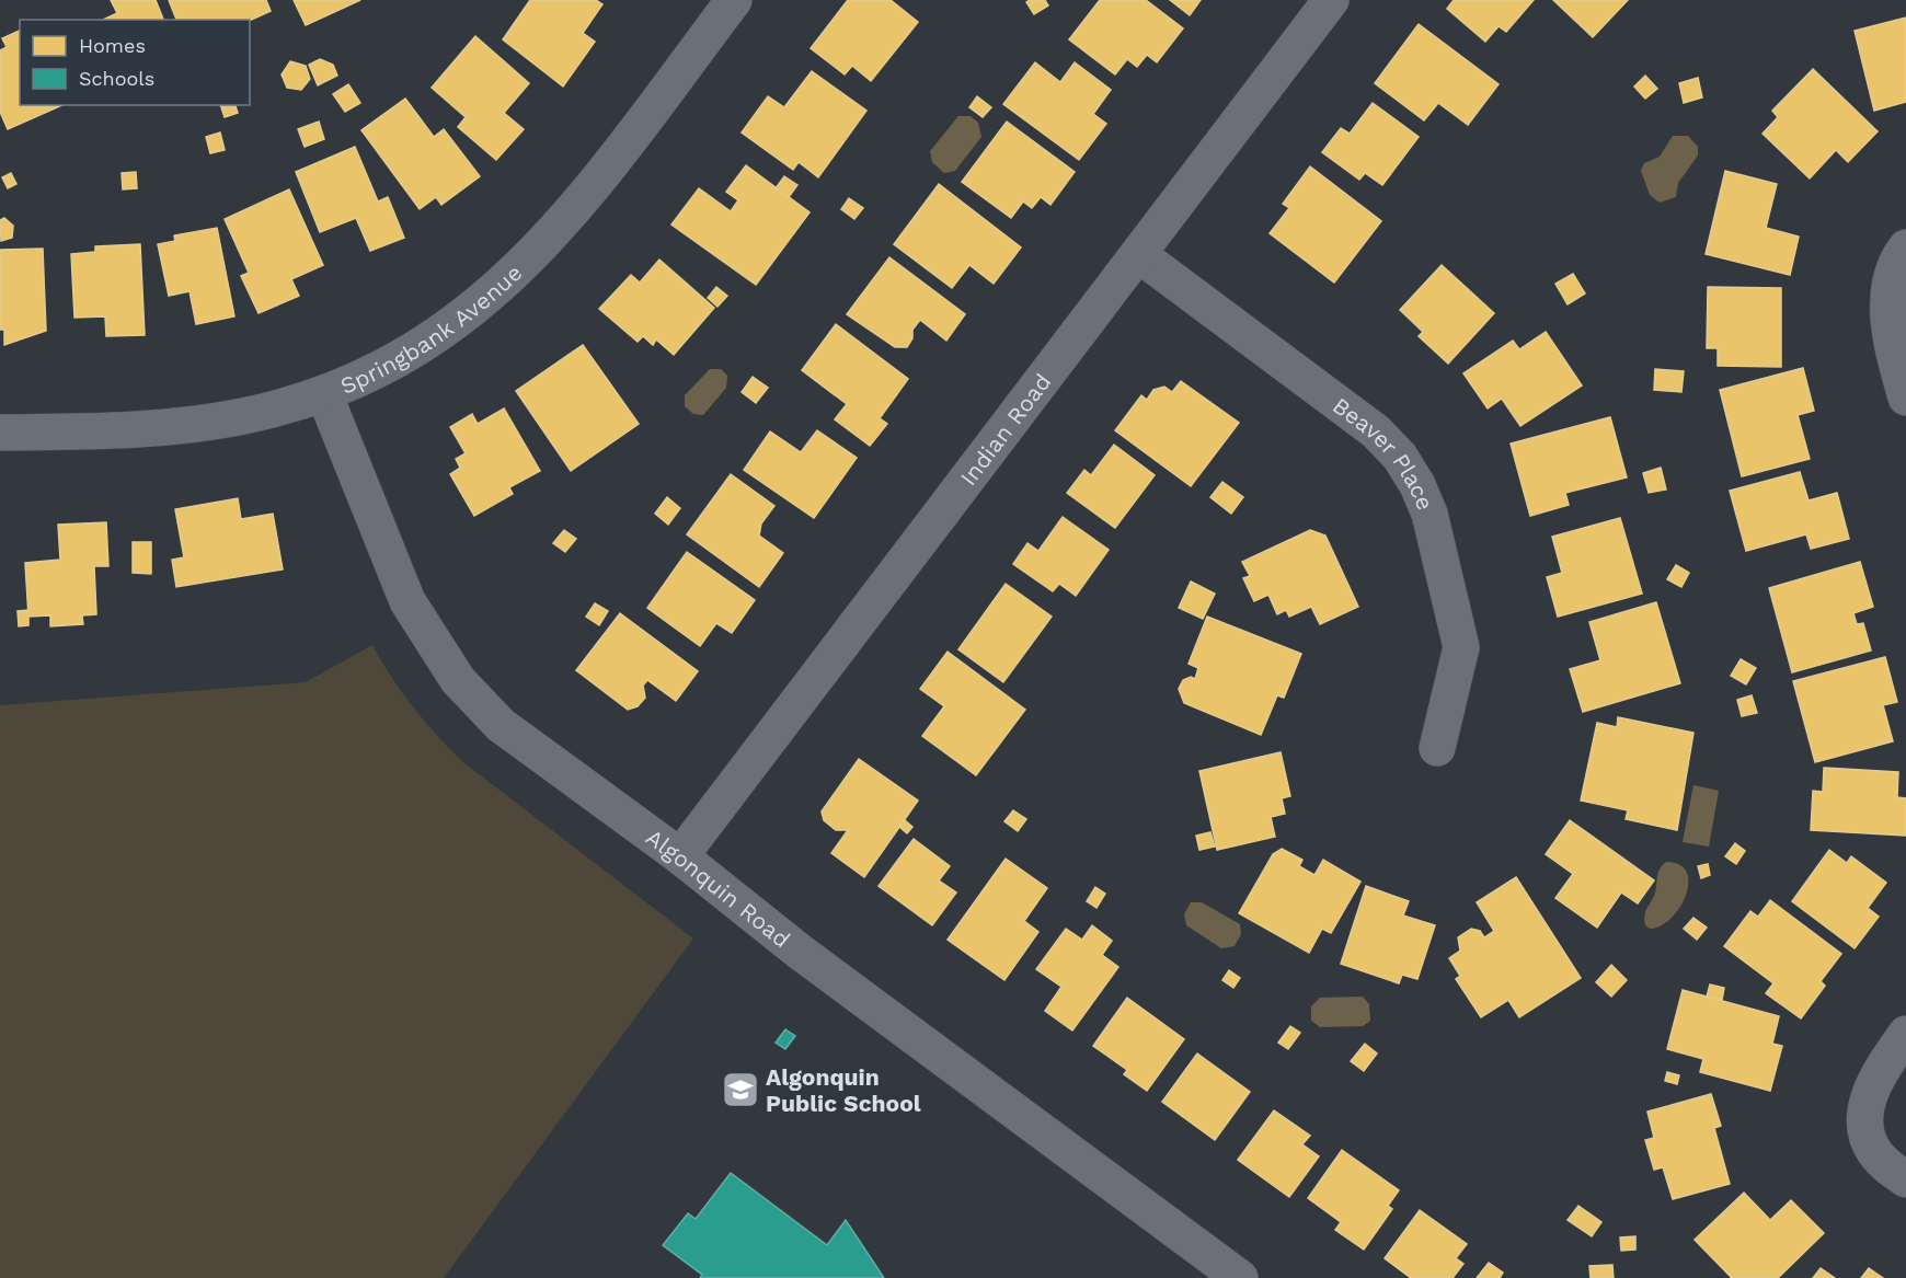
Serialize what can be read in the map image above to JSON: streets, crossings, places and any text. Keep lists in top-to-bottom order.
{
  "streets": {
    "main road": ["Springbank Avenue"],
    "street": ["Indian Road", "Beaver Place", "Algonquin Road"]
  },
  "crossings": [
    ["Springbank Avenue", "Algonquin Road"],
    ["Indian Road", "Beaver Place"],
    ["Indian Road", "Algonquin Road"]
  ],
  "places": {
    "school or university": ["Algonquin Public School"]
  },
  "legend": ["Homes", "Schools"]
}
